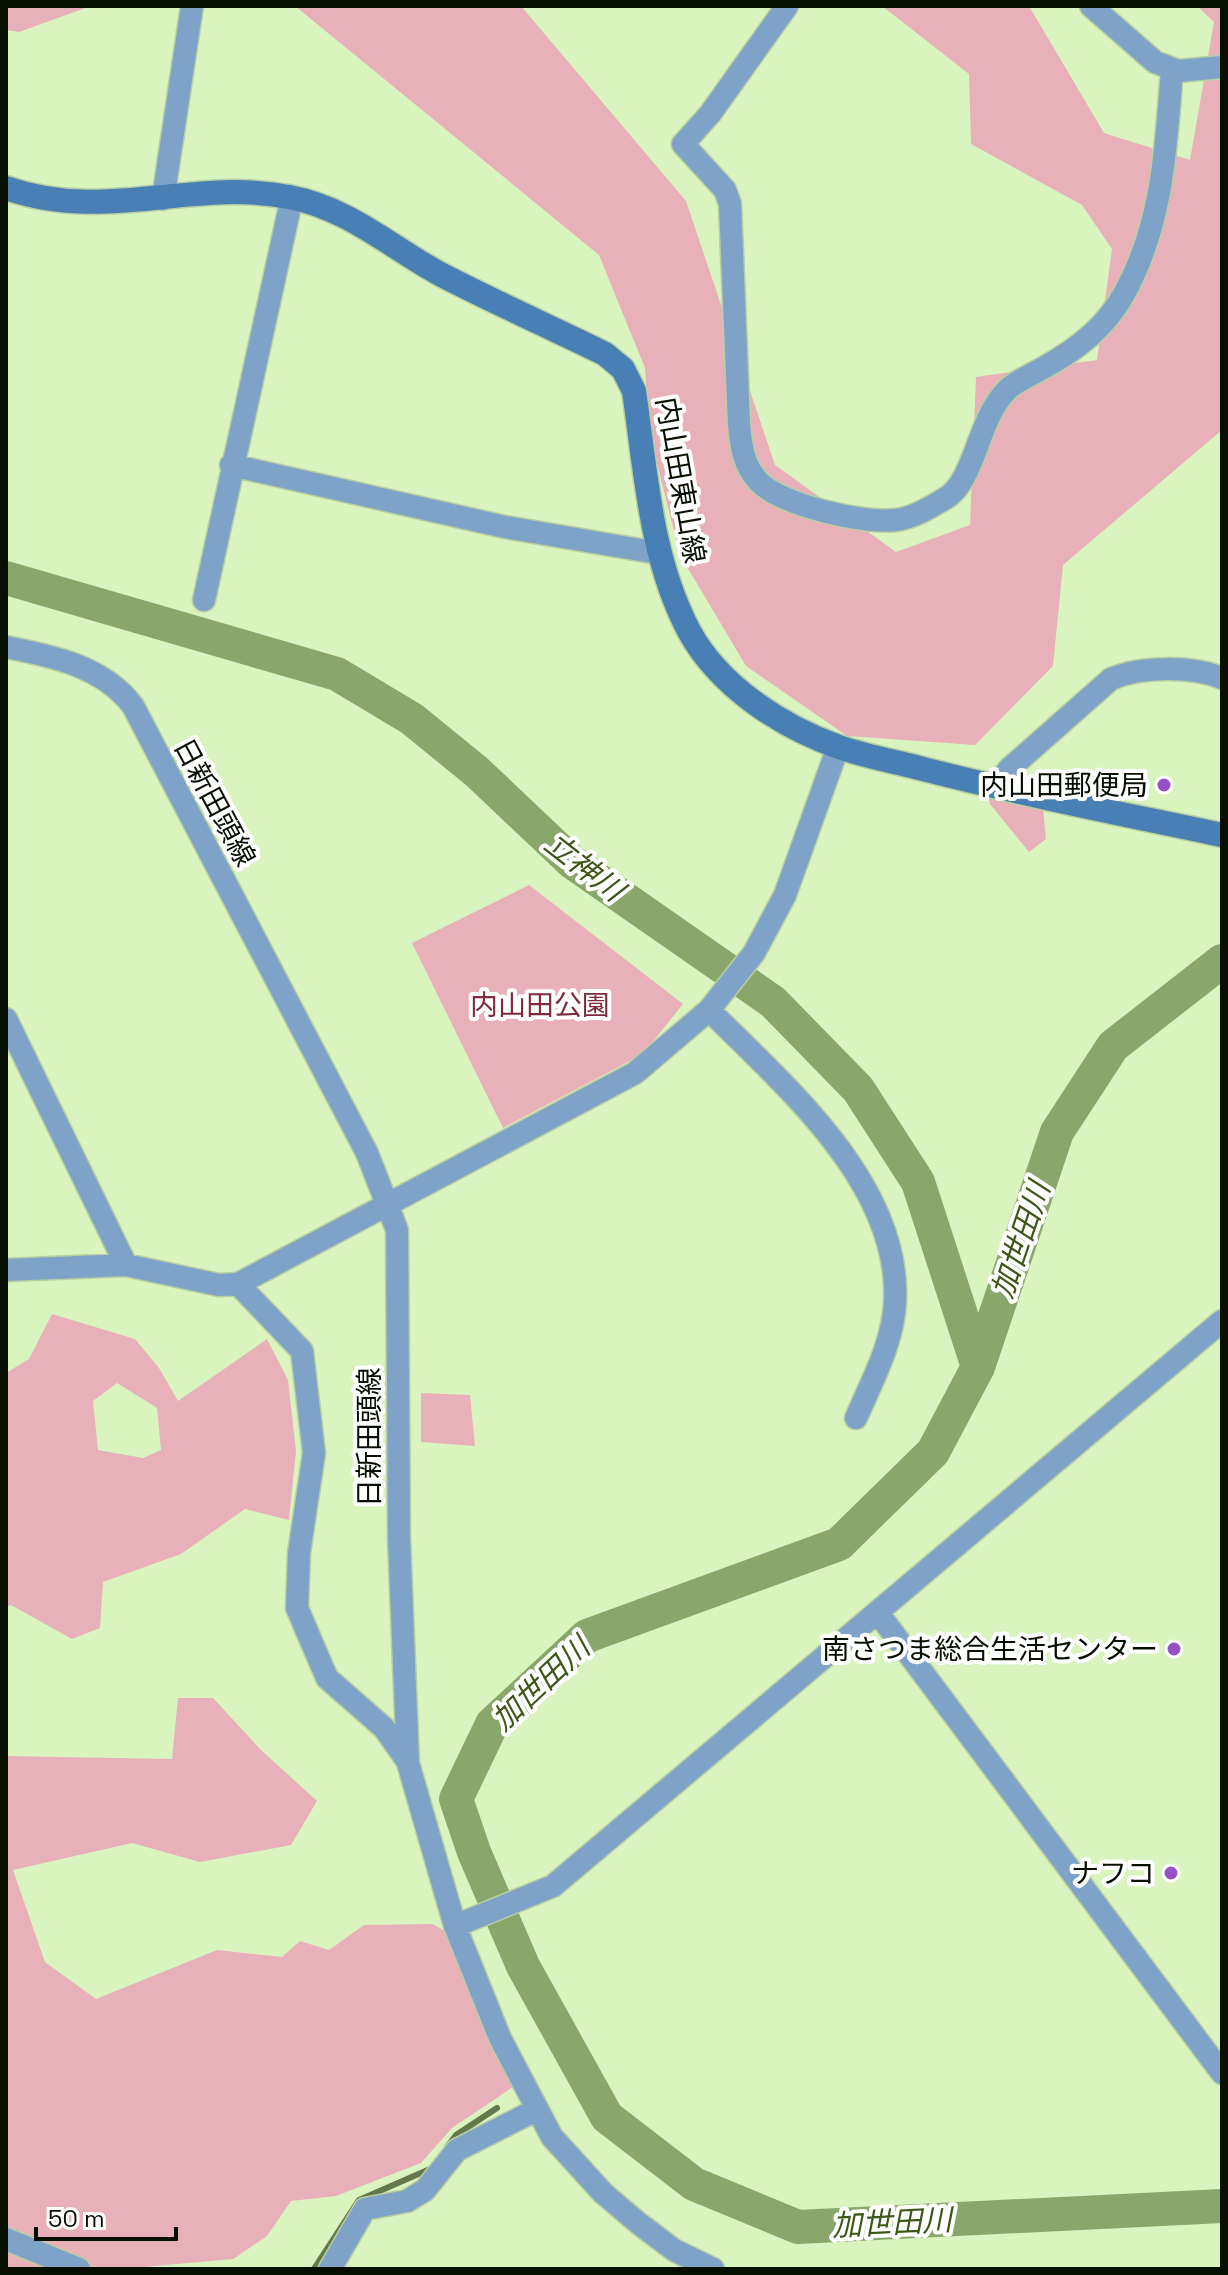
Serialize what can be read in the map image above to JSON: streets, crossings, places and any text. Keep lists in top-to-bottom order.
{
  "streets": {
    "street": ["内山田東山線", "日新田頭線"]
  },
  "water": ["立神川", "加世田川"],
  "parks": ["内山田公園"],
  "places": ["内山田郵便局", "南さつま総合生活センター", "ナフコ"],
  "scale_bar": "50 m"
}
